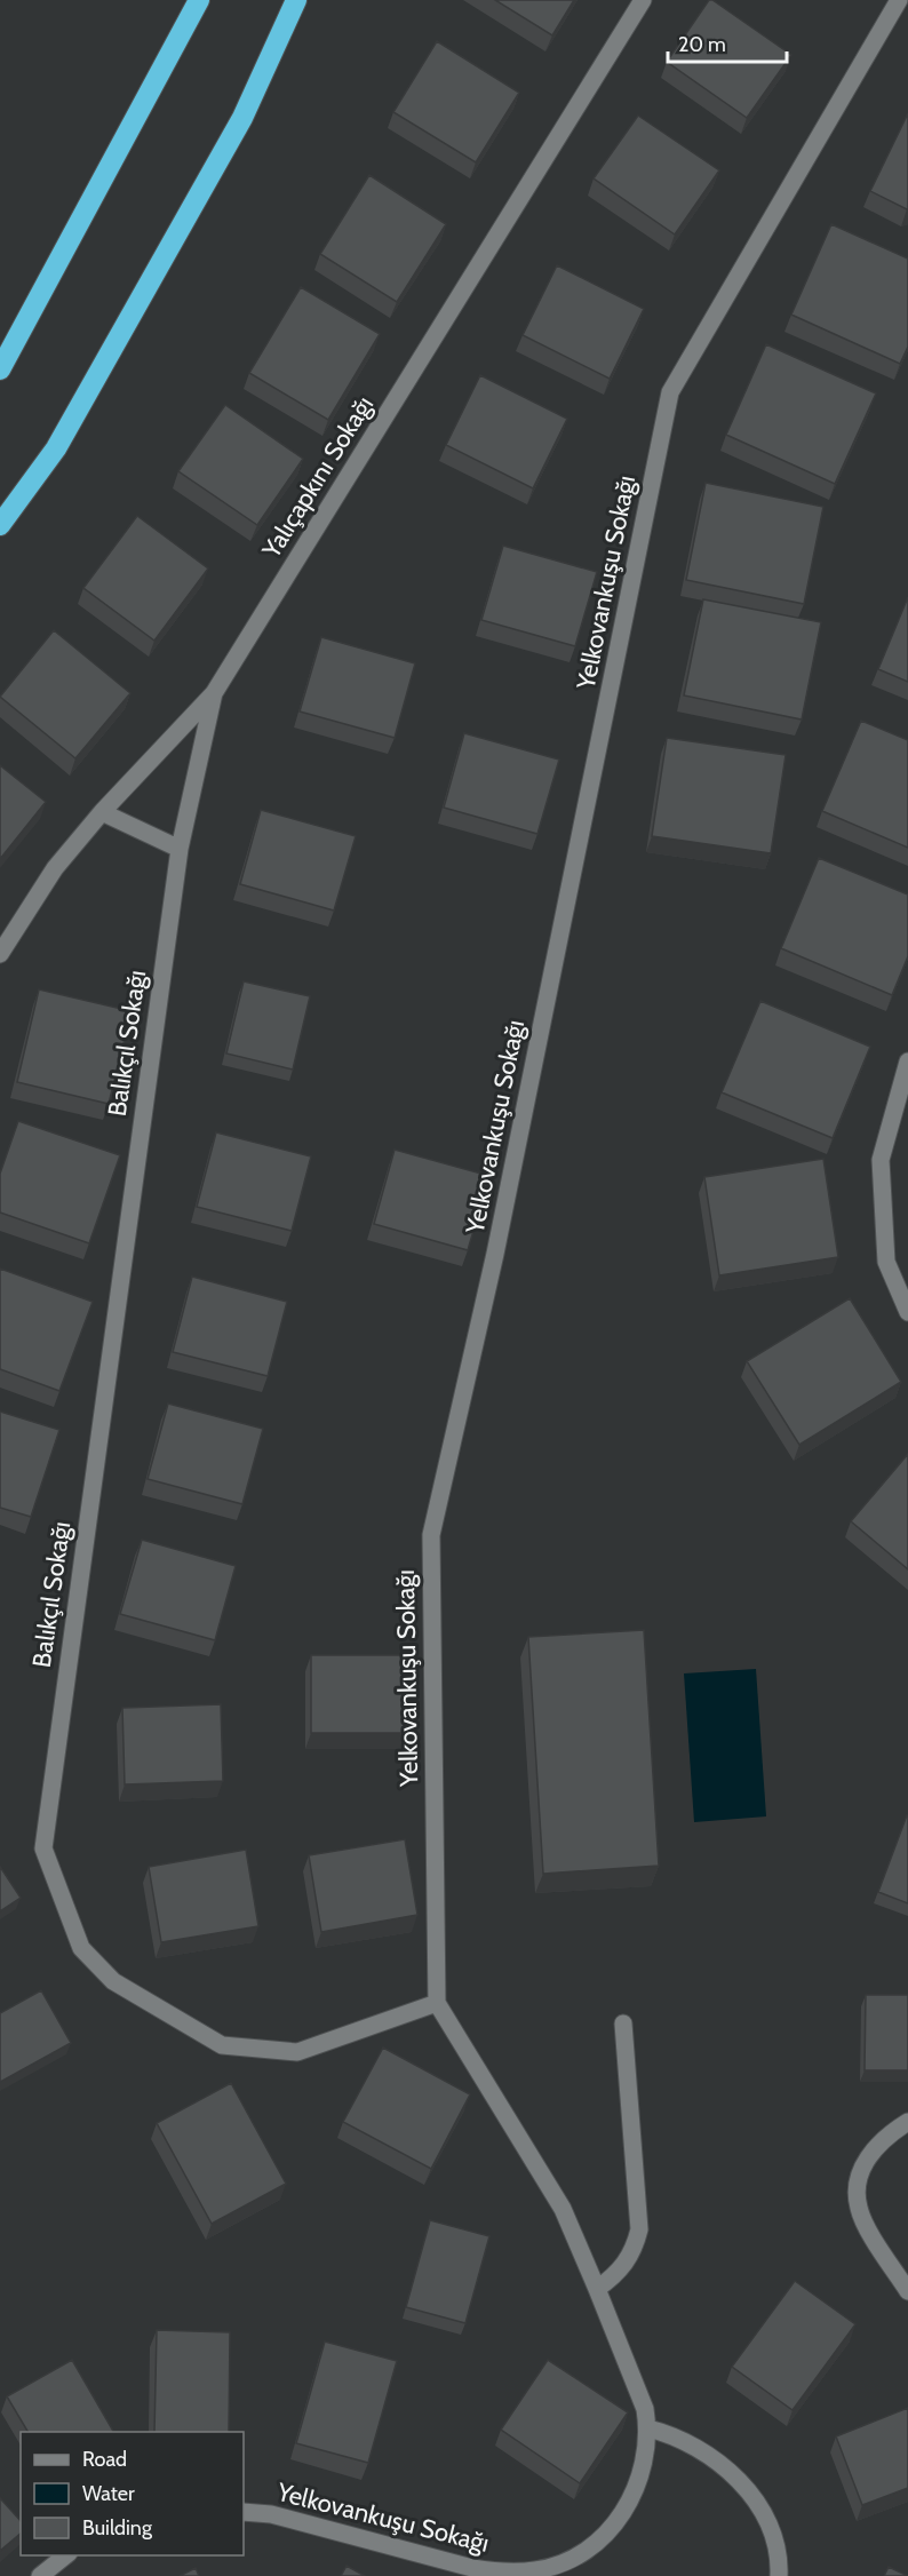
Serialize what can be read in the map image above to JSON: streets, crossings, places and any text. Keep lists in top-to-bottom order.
{
  "streets": {
    "street": ["Yalıçapkını Sokağı", "Yelkovankuşu Sokağı", "Balıkçıl Sokağı"]
  },
  "crossings": [
    ["Yalıçapkını Sokağı", "Balıkçıl Sokağı"],
    ["Yelkovankuşu Sokağı", "Balıkçıl Sokağı"]
  ],
  "legend": ["Road", "Water", "Building"],
  "scale_bar": "20 m"
}
